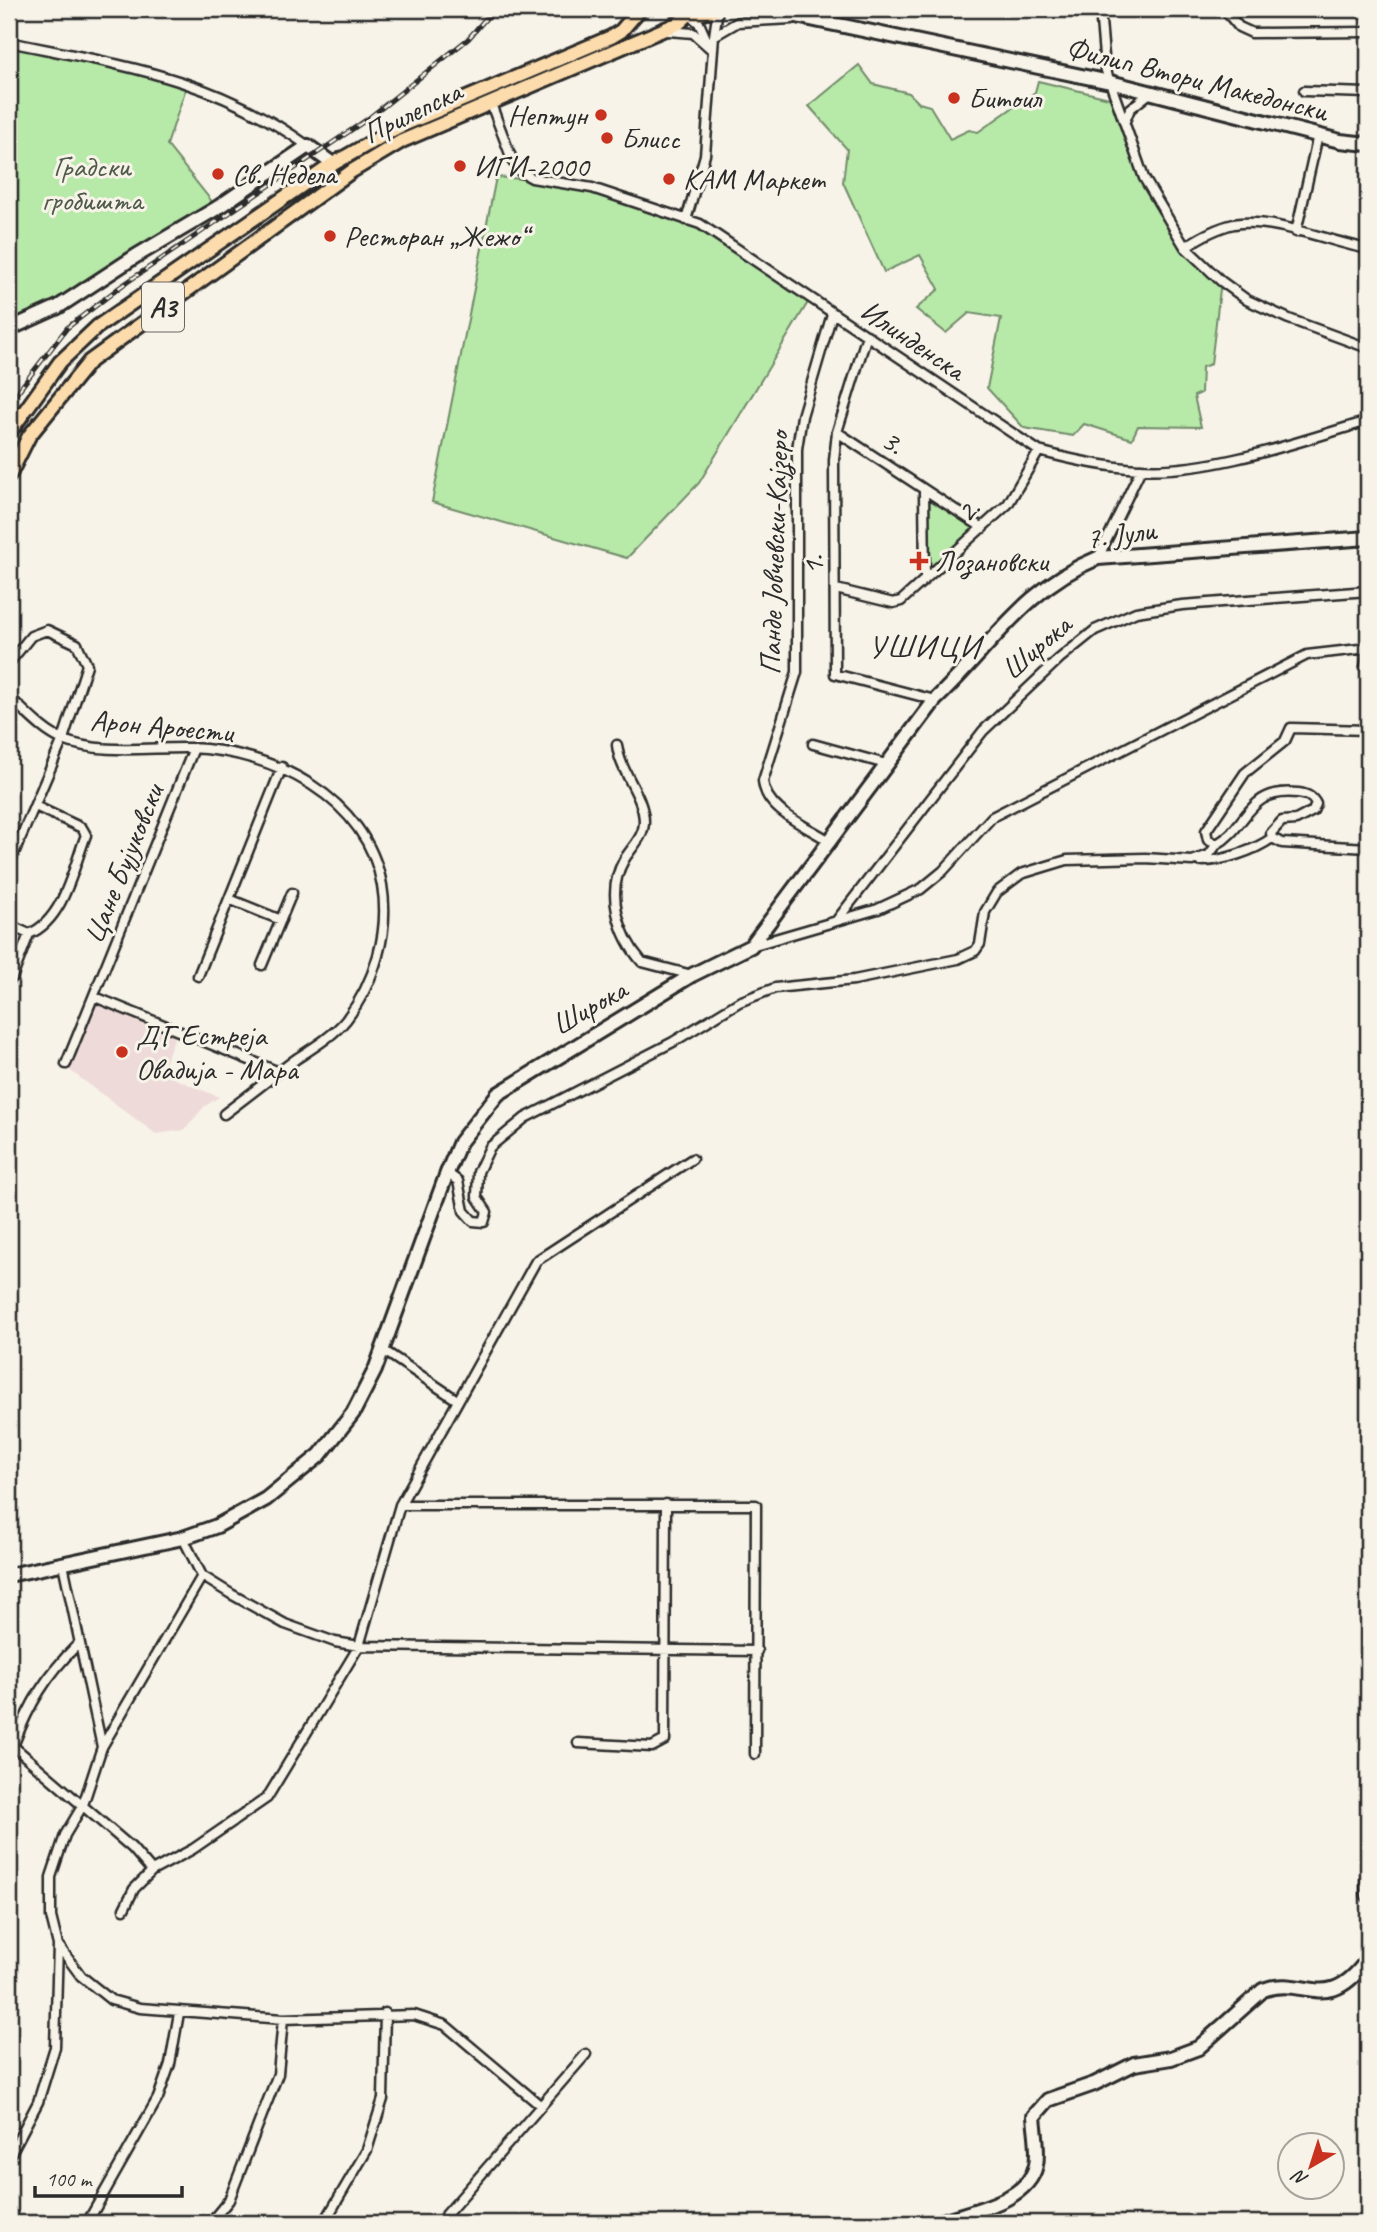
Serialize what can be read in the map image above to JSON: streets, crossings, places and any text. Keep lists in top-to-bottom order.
{
  "streets": {
    "main road": ["Прилепска", "A3"],
    "street": [
      "Филип Втори Македонски",
      "Илинденска",
      "3.",
      "2.",
      "7. Јули",
      "Панде Јовчевски-Кајзеро",
      "1.",
      "Широка",
      "Арон Ароести",
      "Цане Бујуковски"
    ]
  },
  "crossings": [
    ["Прилепска", "A3"],
    ["Прилепска", "Илинденска"],
    ["Илинденска", "2."],
    ["Илинденска", "Панде Јовчевски-Кајзеро"],
    ["Илинденска", "1."],
    ["3.", "2."],
    ["3.", "1."],
    ["2.", "1."],
    ["7. Јули", "Панде Јовчевски-Кајзеро"],
    ["7. Јули", "1."],
    ["7. Јули", "Широка"],
    ["Арон Ароести", "Цане Бујуковски"]
  ],
  "districts": ["УШИЦИ"],
  "parks": ["Градски гробишта"],
  "places": {
    "other": [
      "Битоил",
      "Нептун",
      "Блисс",
      "ИГИ-2000",
      "Св. Недела",
      "КАМ Маркет",
      "Ресторан „Жежо“",
      "ДГ Естреја Овадија - Мара"
    ],
    "health": ["Лозановски"]
  },
  "scale_bar": "100 m",
  "north": "bottom left"
}
